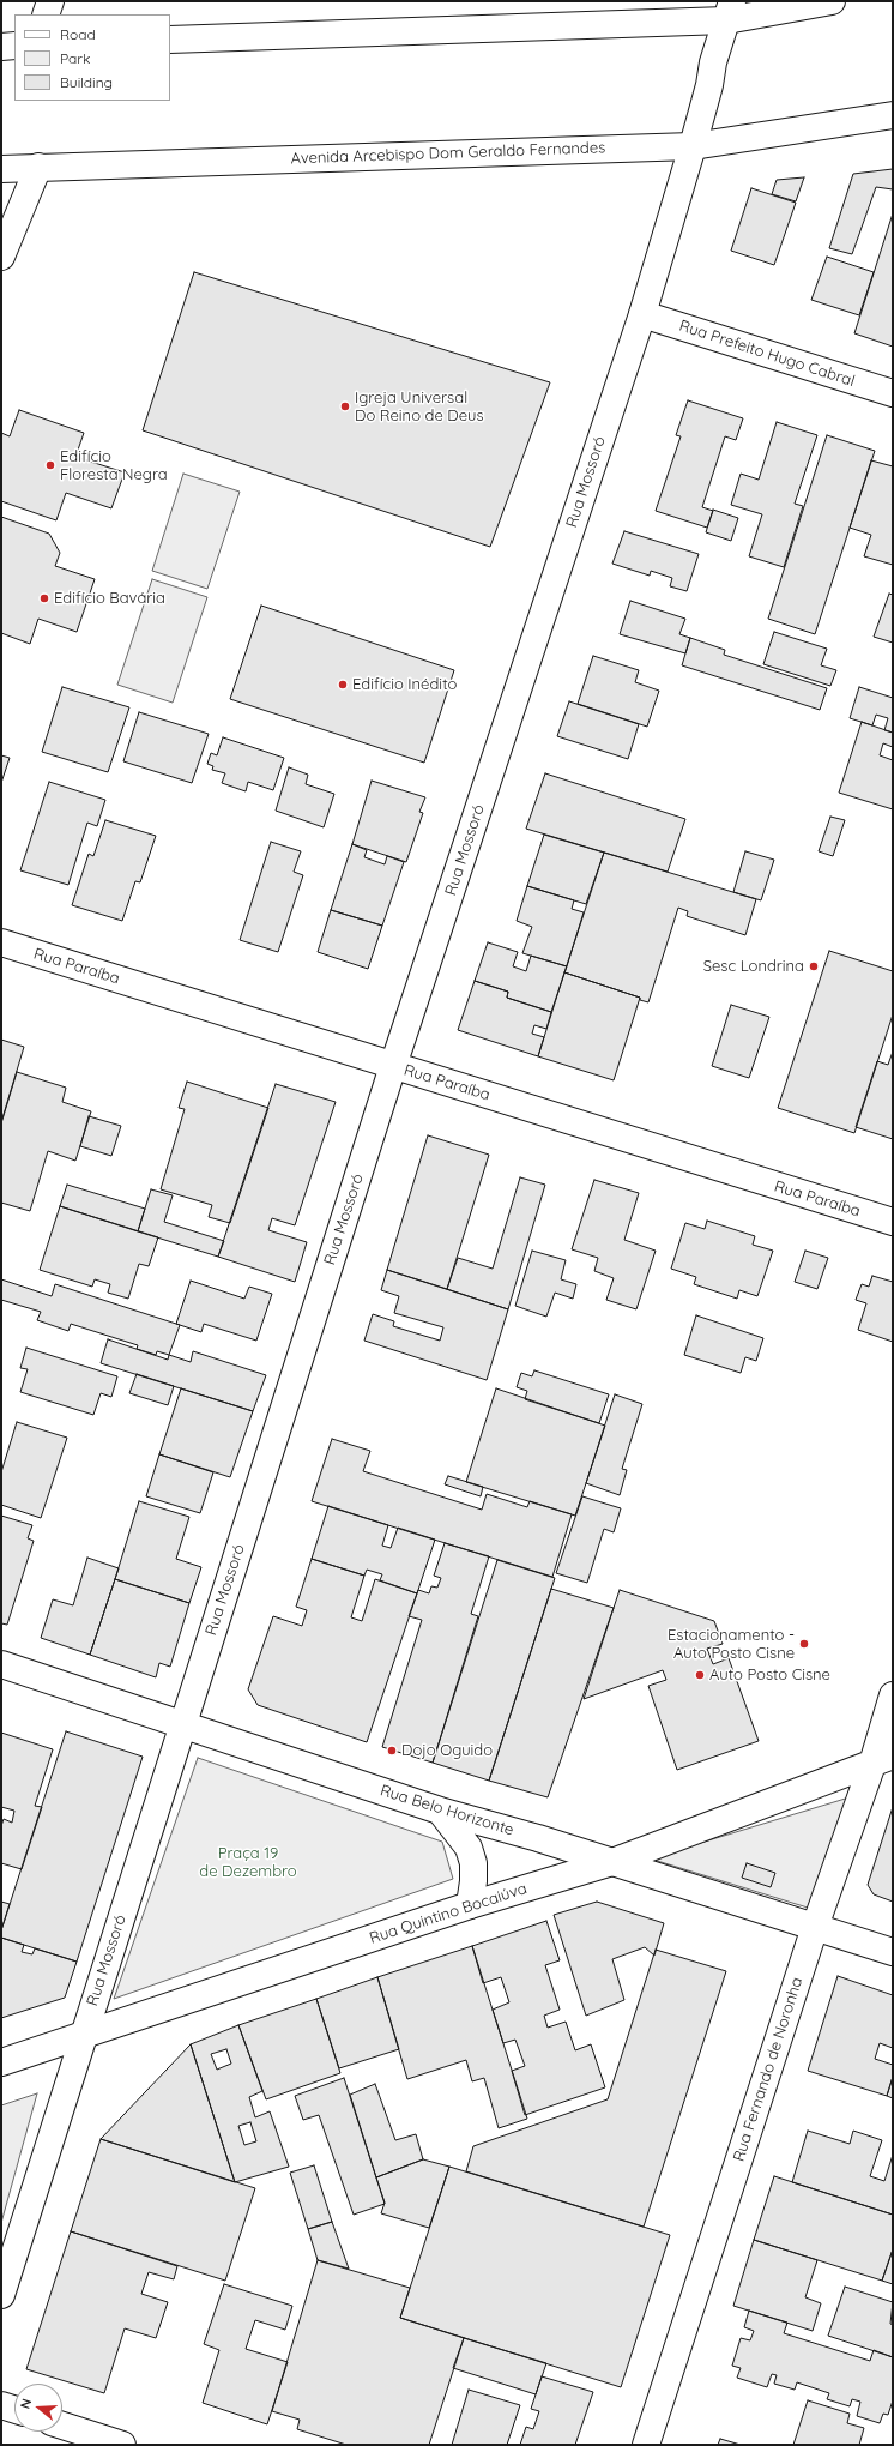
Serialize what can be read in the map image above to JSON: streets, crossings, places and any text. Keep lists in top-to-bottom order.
{
  "streets": {
    "street": [
      "Avenida Arcebispo Dom Geraldo Fernandes",
      "Rua Prefeito Hugo Cabral",
      "Rua Mossoró",
      "Rua Paraíba",
      "Rua Belo Horizonte",
      "Rua Quintino Bocaiúva",
      "Rua Fernando de Noronha"
    ]
  },
  "crossings": [
    ["Avenida Arcebispo Dom Geraldo Fernandes", "Rua Mossoró"],
    ["Rua Prefeito Hugo Cabral", "Rua Mossoró"],
    ["Rua Mossoró", "Rua Paraíba"],
    ["Rua Mossoró", "Rua Belo Horizonte"],
    ["Rua Mossoró", "Rua Quintino Bocaiúva"],
    ["Rua Belo Horizonte", "Rua Quintino Bocaiúva"],
    ["Rua Belo Horizonte", "Rua Fernando de Noronha"],
    ["Rua Quintino Bocaiúva", "Rua Fernando de Noronha"]
  ],
  "parks": ["Praça 19 de Dezembro"],
  "places": [
    "Igreja Universal Do Reino de Deus",
    "Edifício Floresta Negra",
    "Edifício Bavária",
    "Edifício Inédito",
    "Sesc Londrina",
    "Estacionamento - Auto Posto Cisne",
    "Auto Posto Cisne",
    "Dojo Oguido"
  ],
  "legend": ["Road", "Park", "Building"],
  "north": "left"
}
